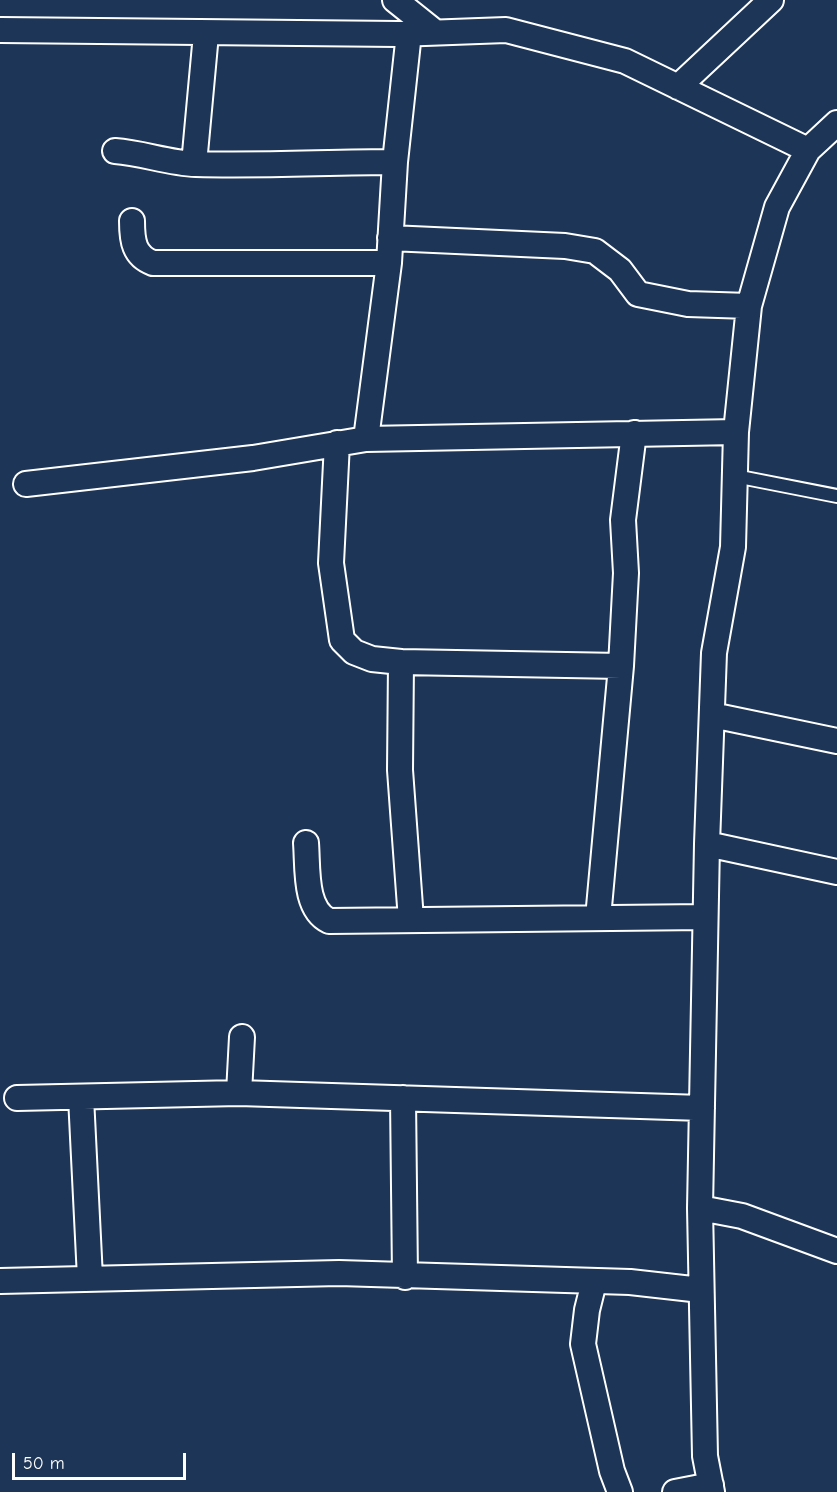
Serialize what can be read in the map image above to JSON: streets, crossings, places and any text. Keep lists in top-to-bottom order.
{
  "scale_bar": "50 m"
}
